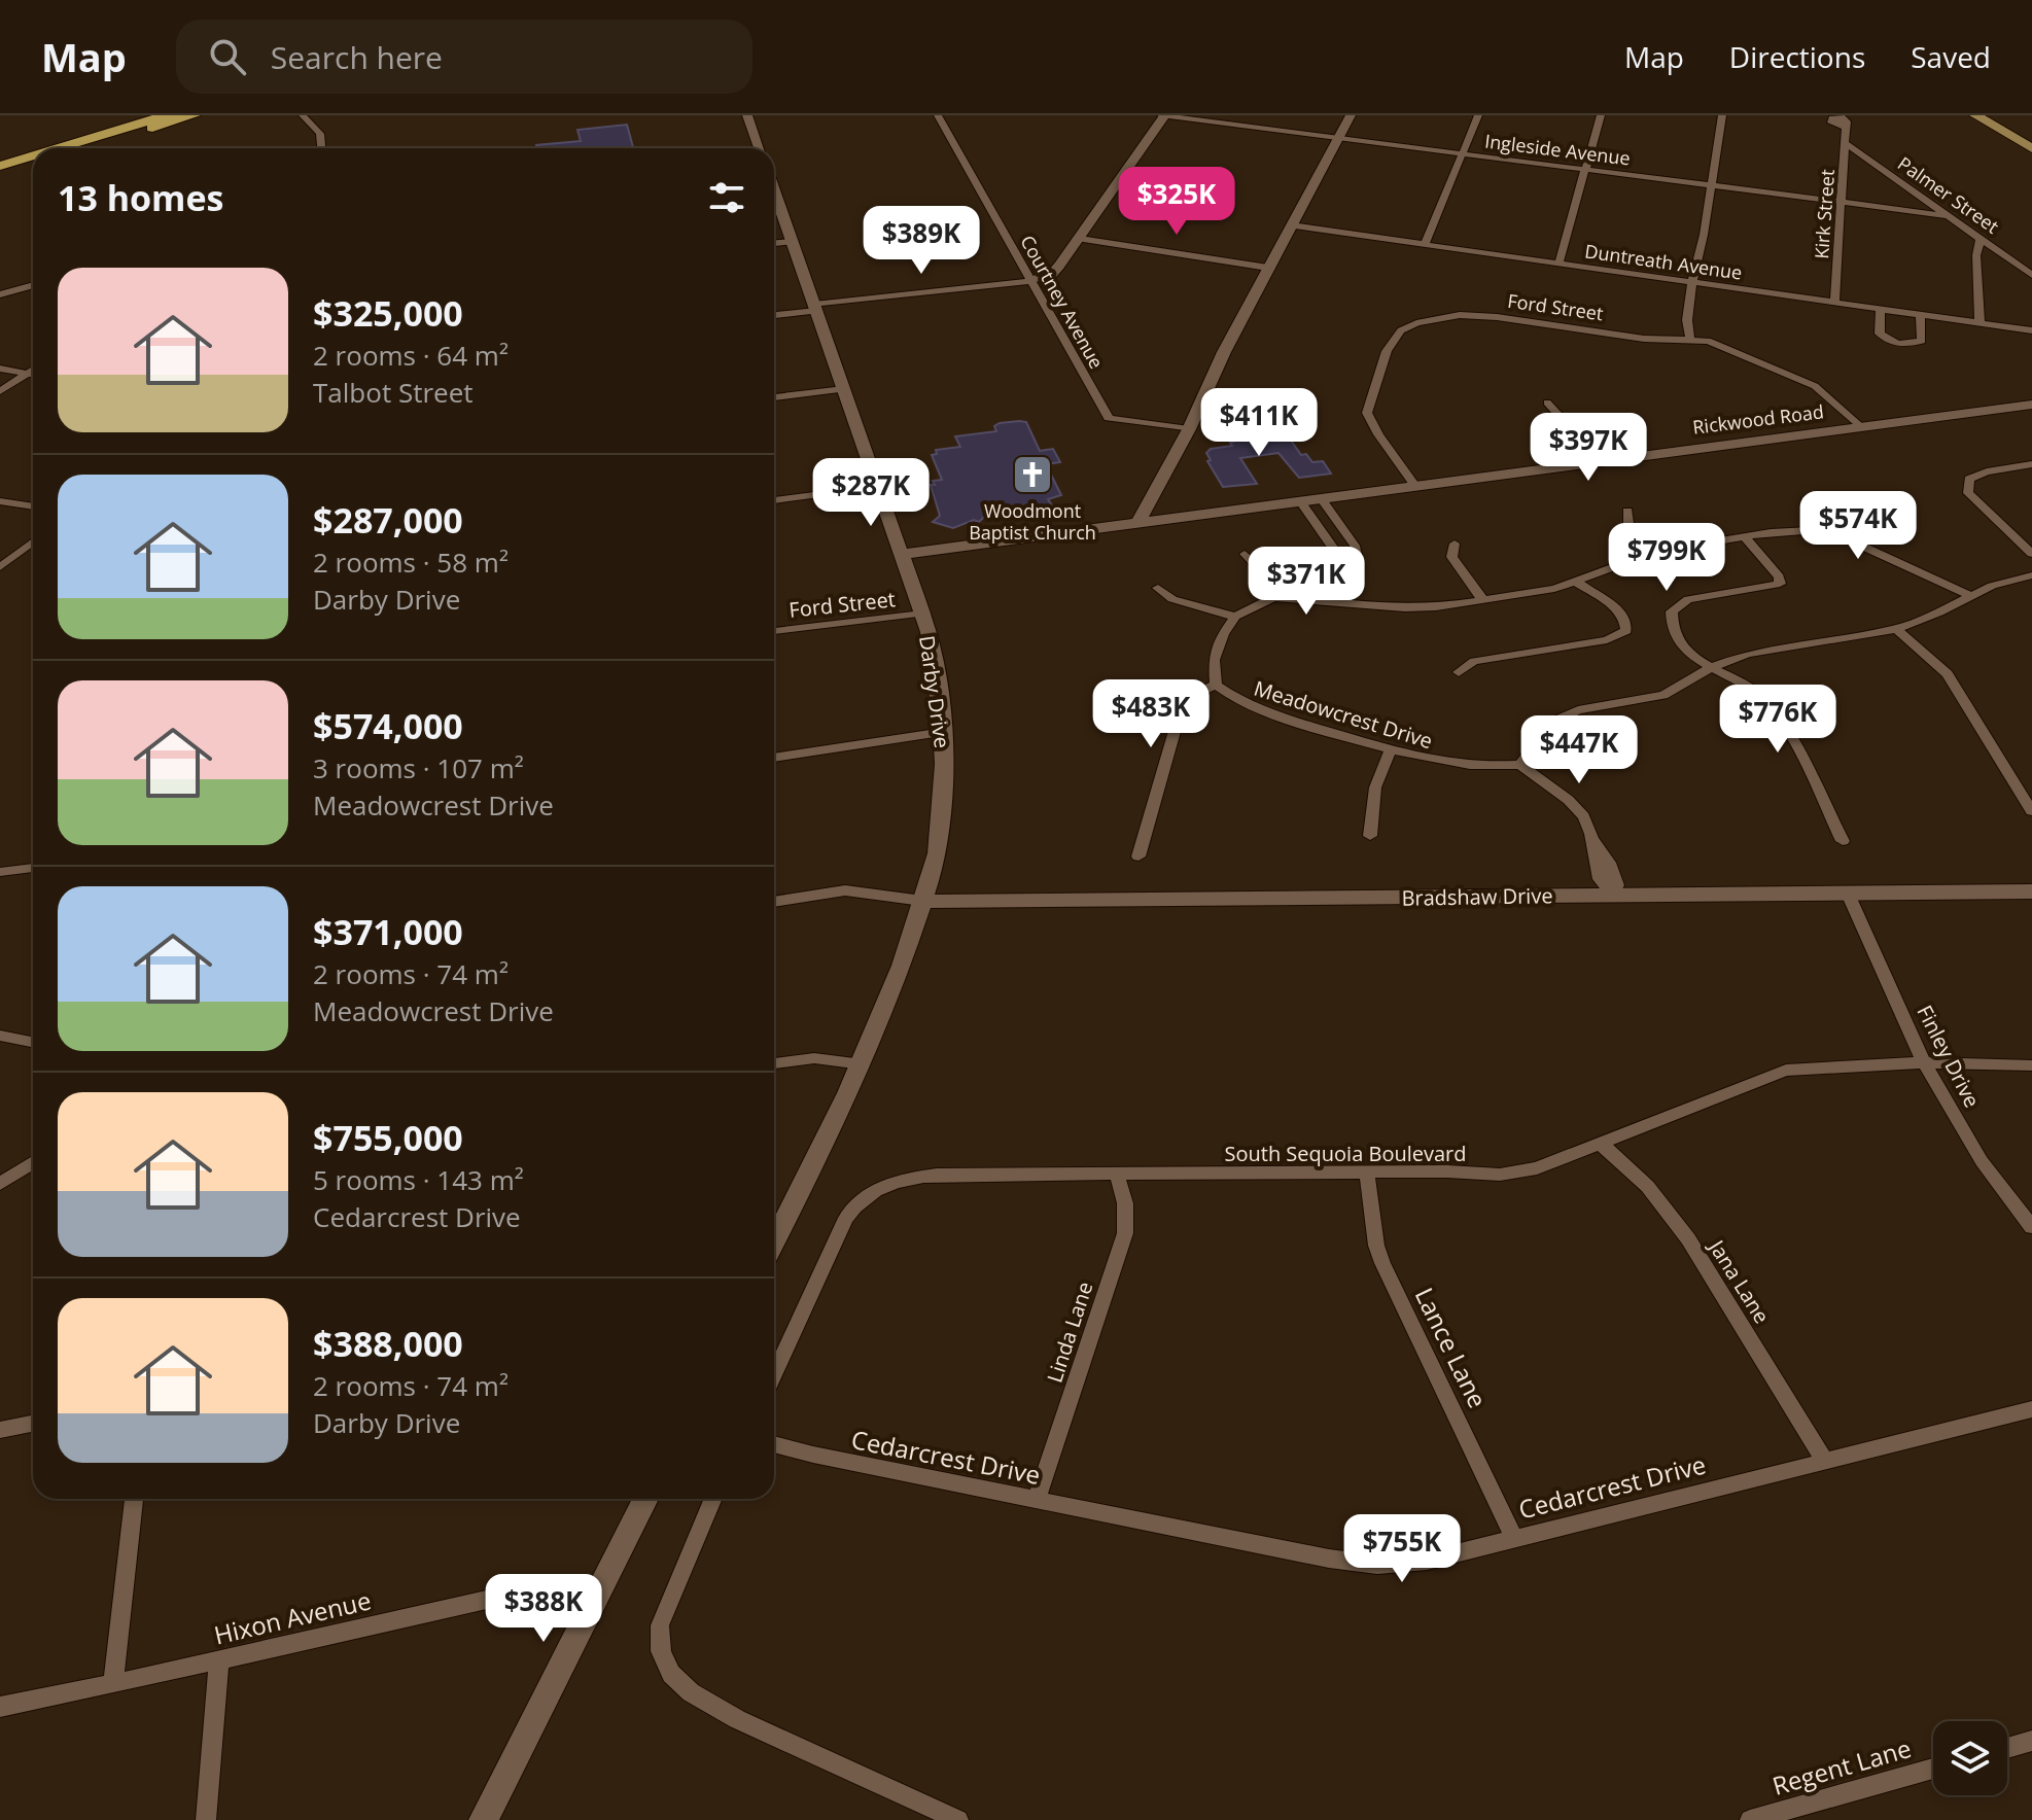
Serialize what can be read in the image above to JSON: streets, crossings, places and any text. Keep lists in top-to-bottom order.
{
  "streets": {
    "main road": ["Rickwood Road", "Darby Drive", "Bradshaw Drive"],
    "street": [
      "Ingleside Avenue",
      "Palmer Street",
      "Kirk Street",
      "Duntreath Avenue",
      "Courtney Avenue",
      "Ford Street",
      "Meadowcrest Drive",
      "Finley Drive",
      "South Sequoia Boulevard",
      "Jana Lane",
      "Linda Lane",
      "Lance Lane",
      "Cedarcrest Drive",
      "Hixon Avenue",
      "Regent Lane"
    ]
  },
  "crossings": [
    ["Ingleside Avenue", "Palmer Street"],
    ["Ingleside Avenue", "Kirk Street"],
    ["Palmer Street", "Kirk Street"],
    ["Kirk Street", "Duntreath Avenue"],
    ["Ford Street", "Rickwood Road"],
    ["Ford Street", "Darby Drive"],
    ["Rickwood Road", "Darby Drive"],
    ["Darby Drive", "Bradshaw Drive"],
    ["Bradshaw Drive", "Finley Drive"],
    ["Finley Drive", "South Sequoia Boulevard"],
    ["South Sequoia Boulevard", "Jana Lane"],
    ["South Sequoia Boulevard", "Linda Lane"],
    ["South Sequoia Boulevard", "Lance Lane"],
    ["Jana Lane", "Cedarcrest Drive"],
    ["Linda Lane", "Cedarcrest Drive"],
    ["Lance Lane", "Cedarcrest Drive"]
  ],
  "places": {
    "church": ["Woodmont Baptist Church"]
  },
  "page": {
    "header": "Map",
    "search": "Search here",
    "nav": ["Map", "Directions", "Saved"],
    "heading": "13 homes",
    "price": [
      "$325K",
      "$389K",
      "$411K",
      "$397K",
      "$287K",
      "$574K",
      "$799K",
      "$371K",
      "$483K",
      "$776K",
      "$447K",
      "$755K",
      "$388K"
    ],
    "list": [
      {
        "name": "$325,000",
        "note": "2 rooms · 64 m² · Talbot Street"
      },
      {
        "name": "$287,000",
        "note": "2 rooms · 58 m² · Darby Drive"
      },
      {
        "name": "$574,000",
        "note": "3 rooms · 107 m² · Meadowcrest Drive"
      },
      {
        "name": "$371,000",
        "note": "2 rooms · 74 m² · Meadowcrest Drive"
      },
      {
        "name": "$755,000",
        "note": "5 rooms · 143 m² · Cedarcrest Drive"
      },
      {
        "name": "$388,000",
        "note": "2 rooms · 74 m² · Darby Drive"
      }
    ]
  }
}
